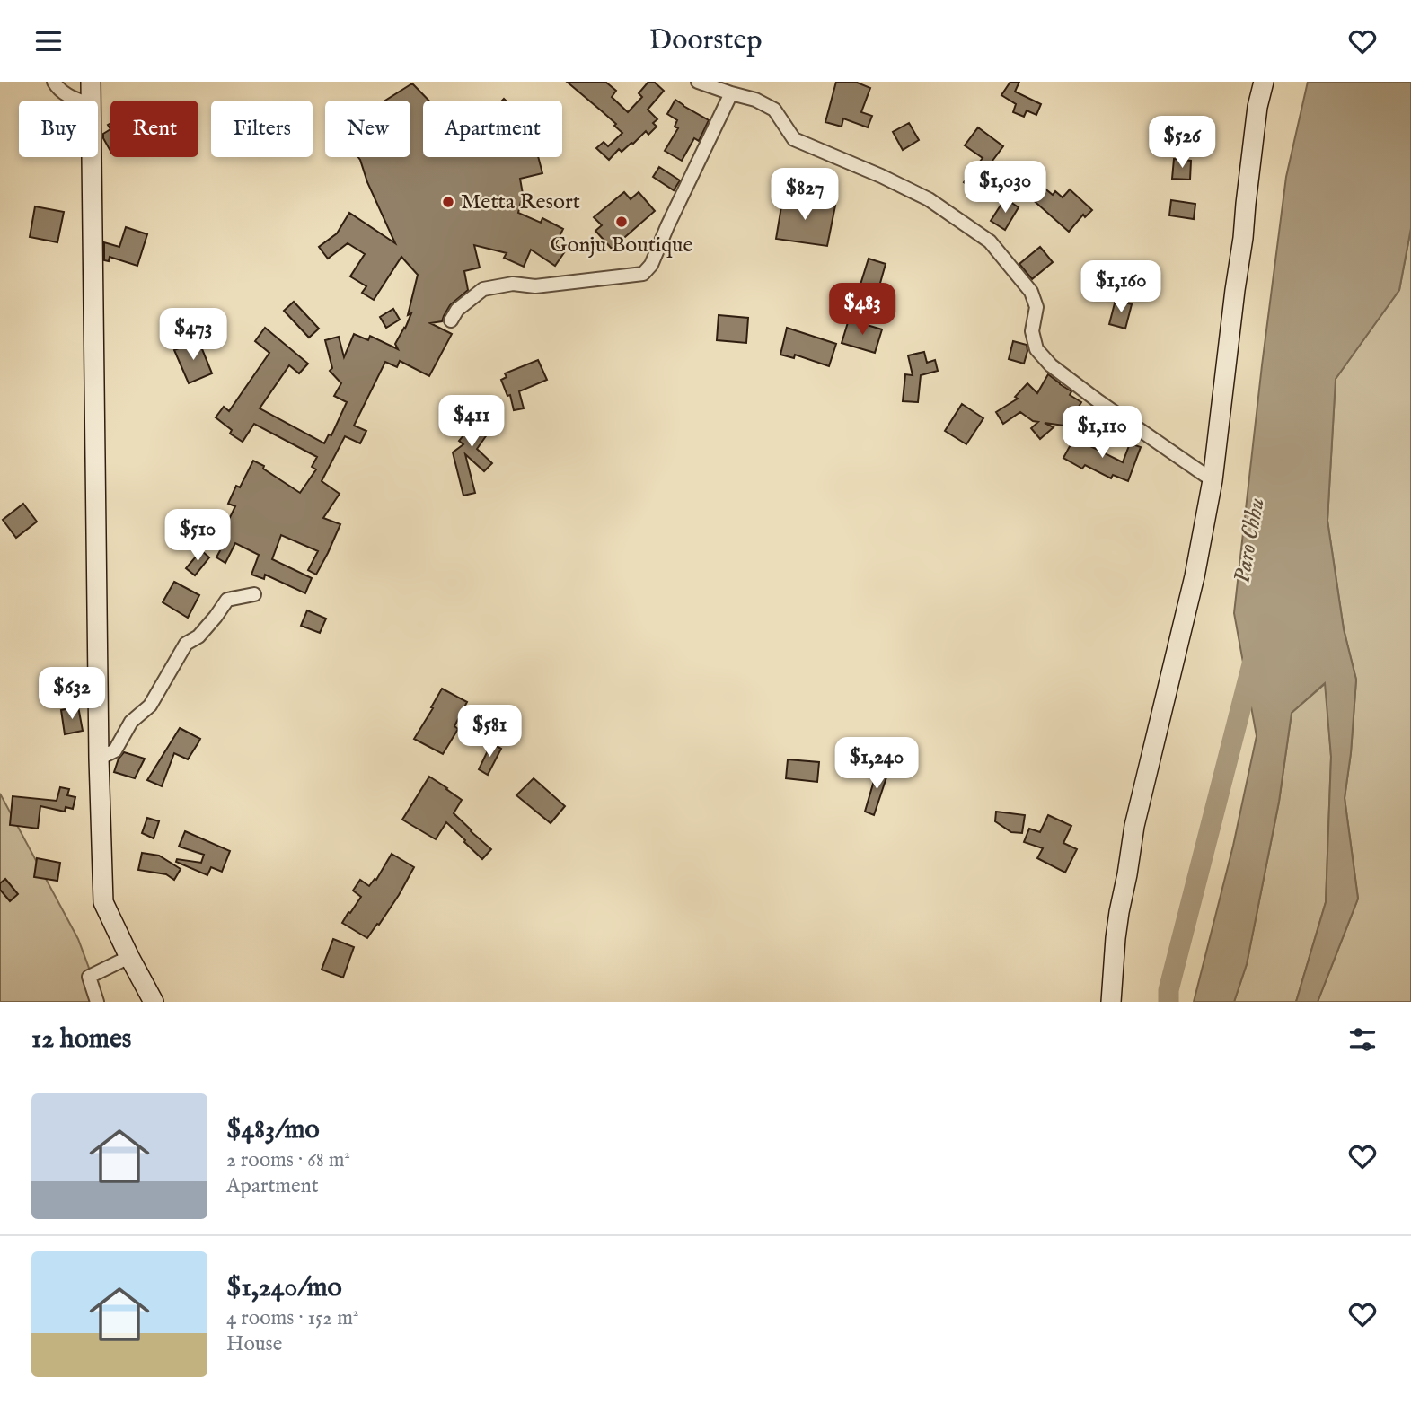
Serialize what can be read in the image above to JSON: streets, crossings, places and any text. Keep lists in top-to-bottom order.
{
  "water": ["Paro Chhu"],
  "places": ["Metta Resort", "Gonju Boutique"],
  "page": {
    "header": "Doorstep",
    "chip": [
      "Buy",
      "Rent",
      "Filters",
      "New",
      "Apartment"
    ],
    "price": [
      "$526",
      "$1,030",
      "$827",
      "$1,160",
      "$483",
      "$473",
      "$411",
      "$1,110",
      "$510",
      "$632",
      "$581",
      "$1,240"
    ],
    "heading": "12 homes",
    "list": [
      {
        "name": "$483/mo",
        "note": "2 rooms · 68 m² · Apartment"
      },
      {
        "name": "$1,240/mo",
        "note": "4 rooms · 152 m² · House"
      }
    ]
  }
}
